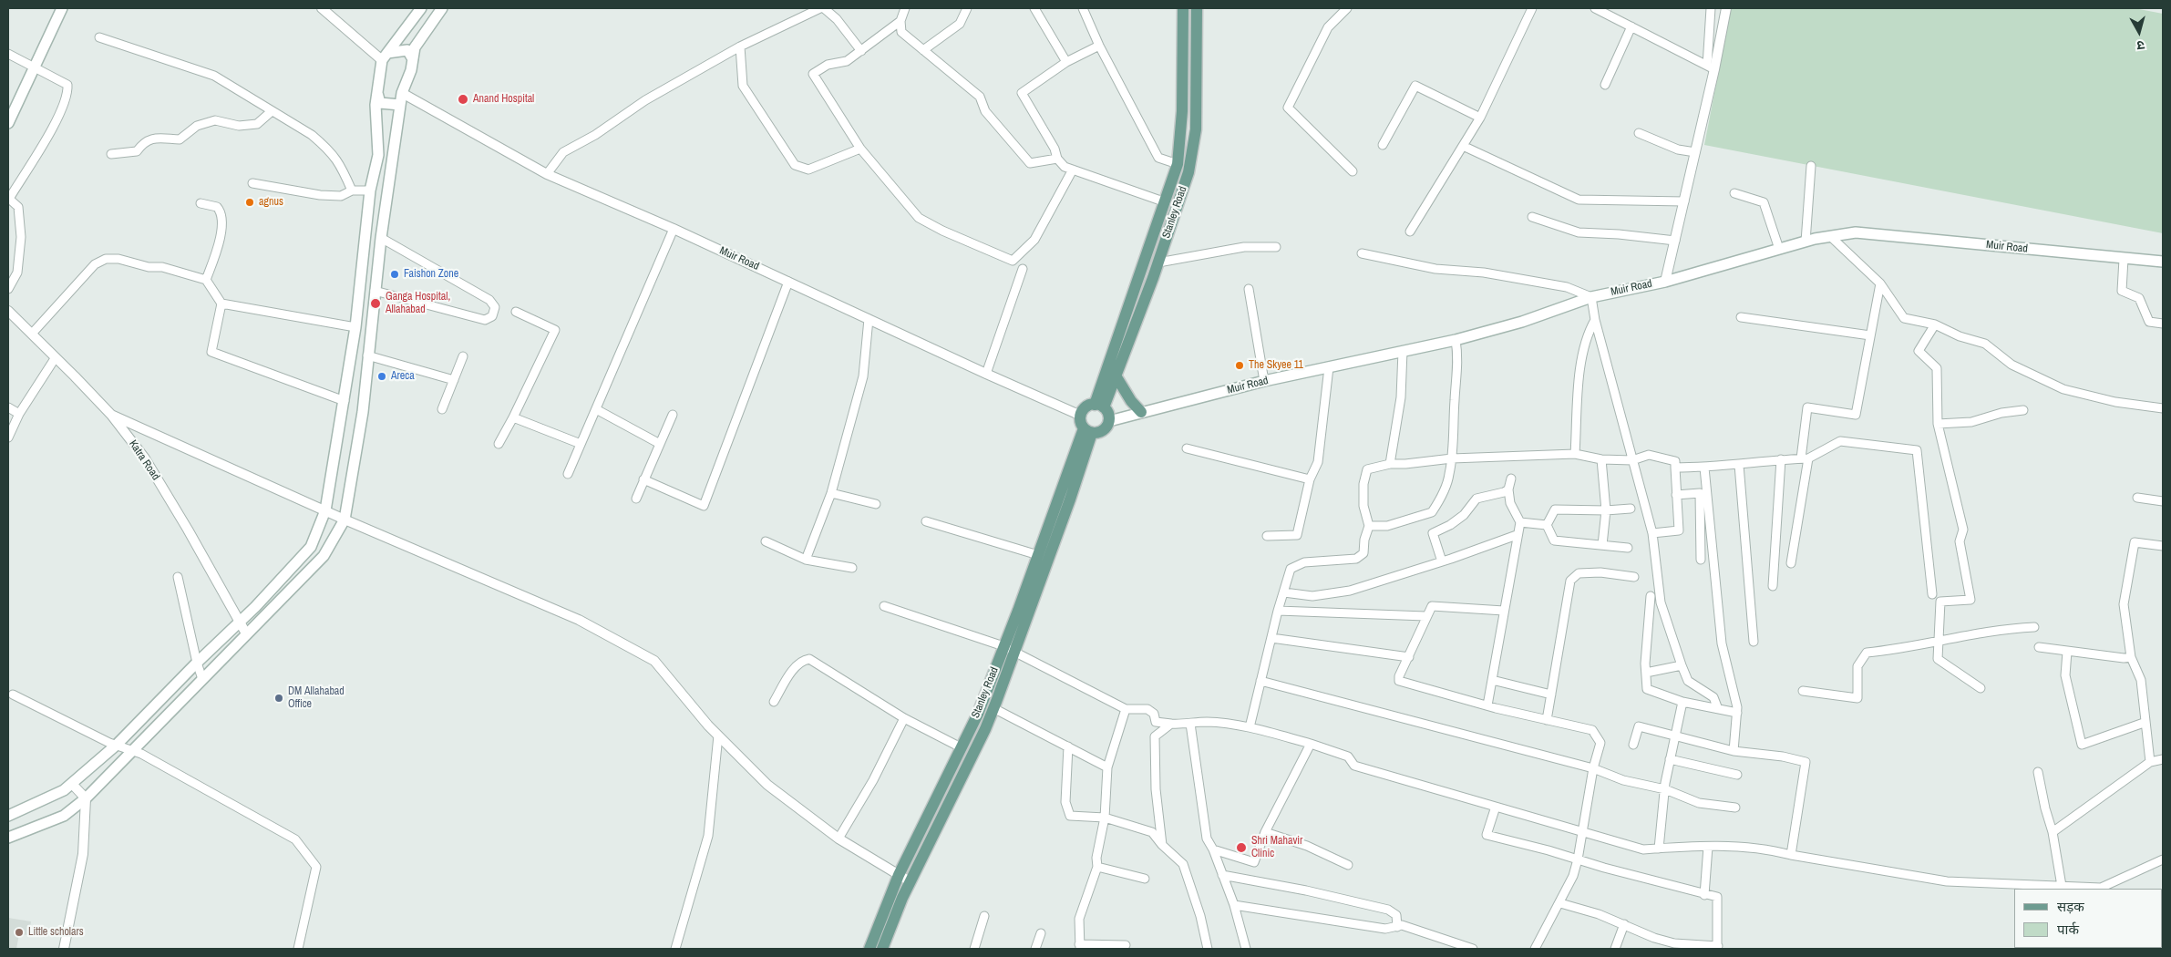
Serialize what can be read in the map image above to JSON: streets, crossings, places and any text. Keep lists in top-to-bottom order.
{
  "streets": {
    "main road": ["Stanley Road", "Muir Road"],
    "street": ["Katra Road"]
  },
  "crossings": [
    ["Stanley Road", "Muir Road"]
  ],
  "places": [
    "Anand Hospital",
    "agnus",
    "Faishon Zone",
    "Ganga Hospital, Allahabad",
    "The Skyee 11",
    "Areca",
    "DM Allahabad Office",
    "Shri Mahavir Clinic",
    "Little scholars"
  ],
  "legend": ["सड़क", "पार्क"],
  "north": "bottom"
}
